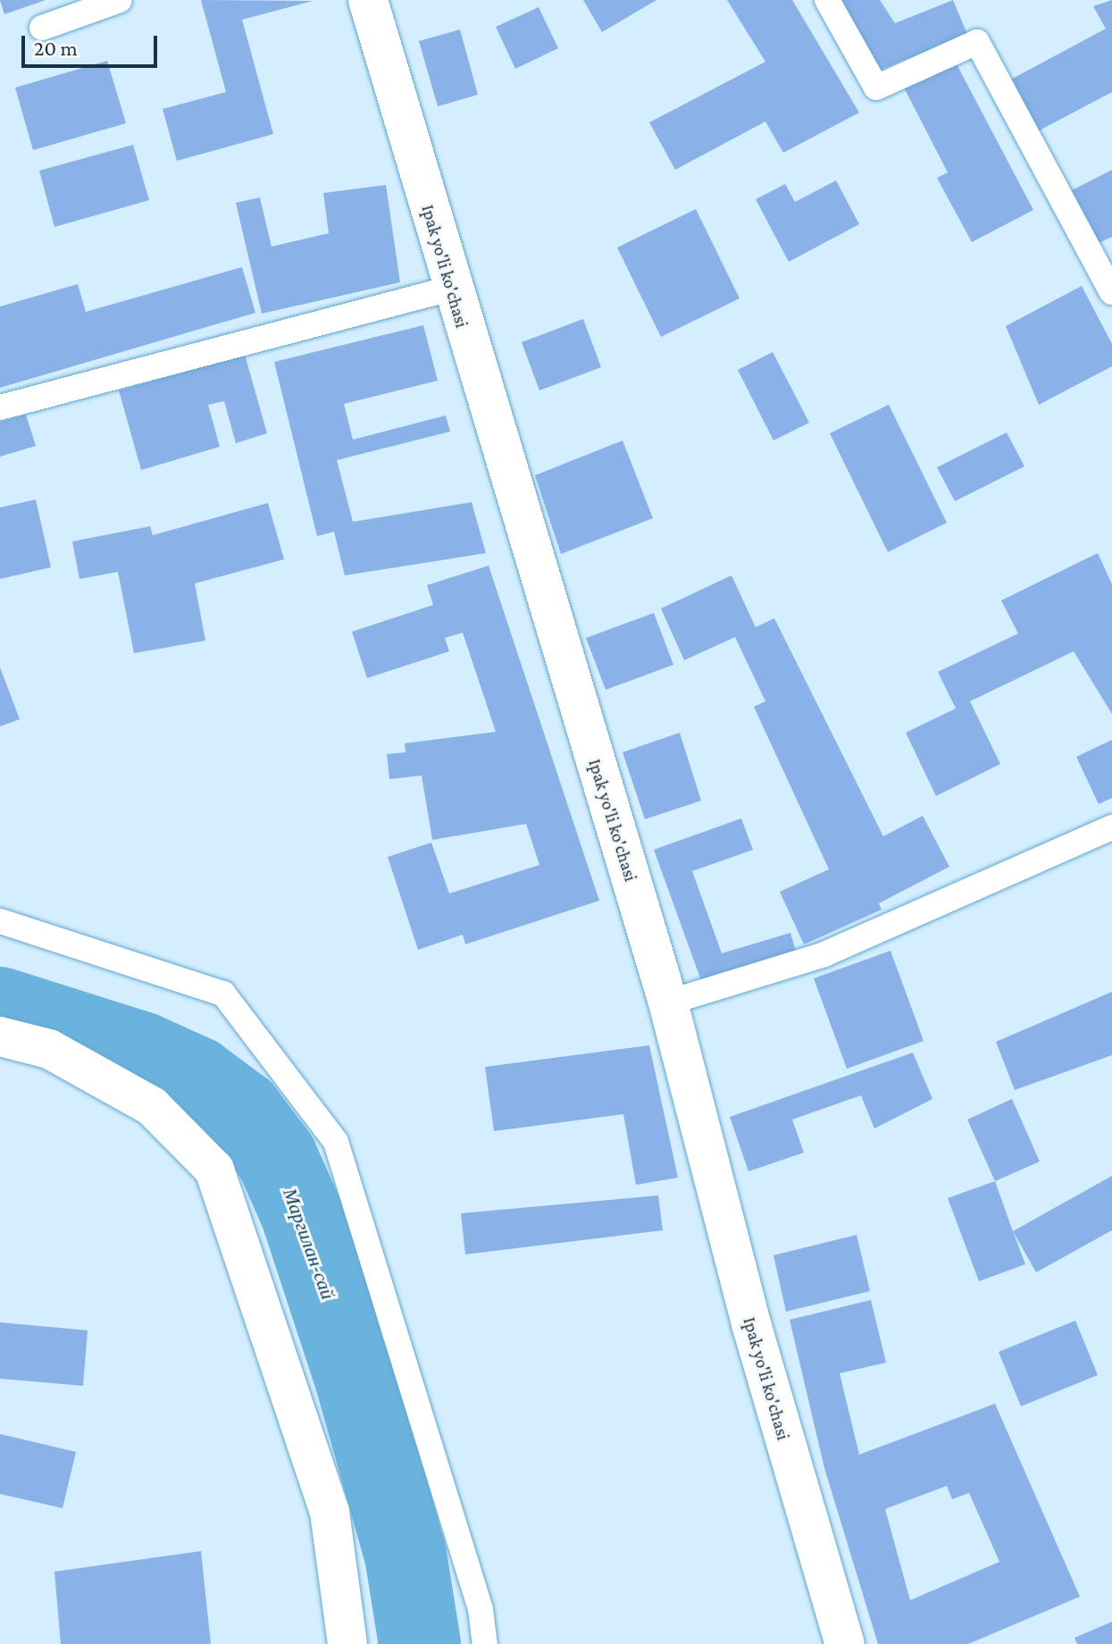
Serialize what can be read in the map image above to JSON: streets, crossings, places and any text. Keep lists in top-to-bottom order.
{
  "streets": {
    "main road": ["Ipak yo'li ko'chasi"]
  },
  "water": ["Маргилан-сай"],
  "scale_bar": "20 m"
}
